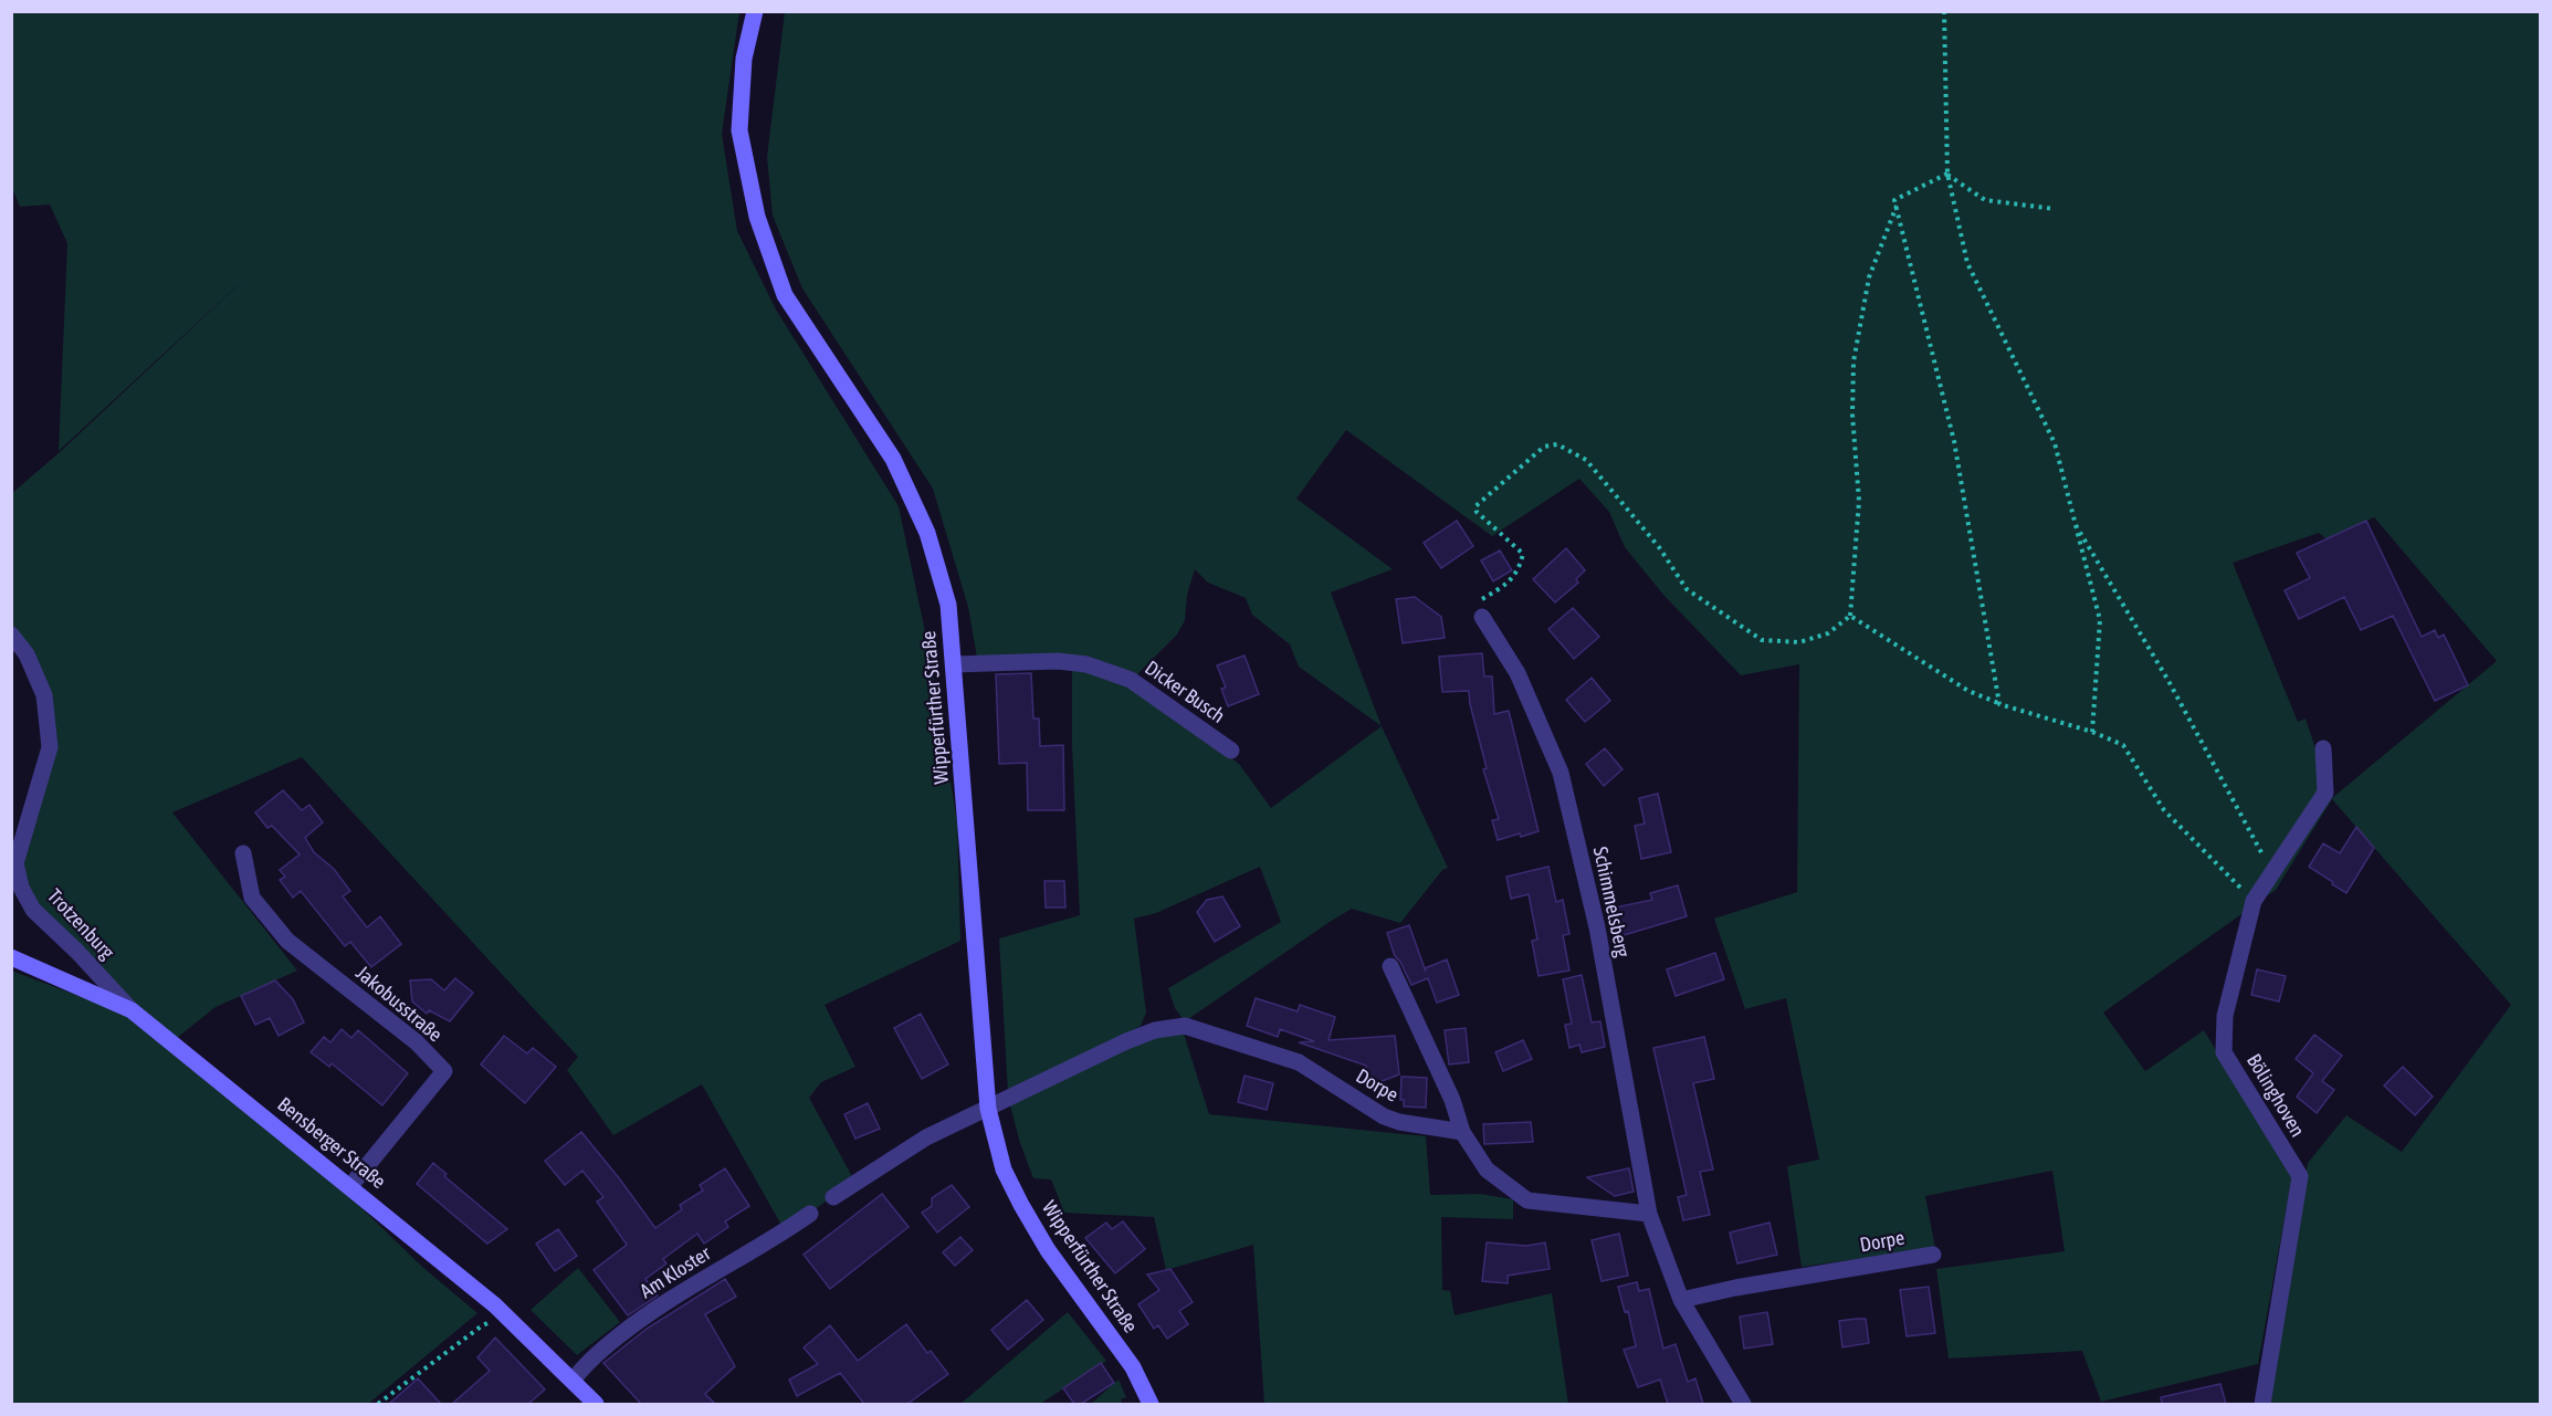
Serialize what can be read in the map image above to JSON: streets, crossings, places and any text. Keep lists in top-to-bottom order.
{
  "streets": {
    "main road": ["Wipperfürther Straße", "Bensberger Straße"],
    "street": [
      "Dicker Busch",
      "Schimmelsberg",
      "Trotzenburg",
      "Jakobusstraße",
      "Dorpe",
      "Bölinghoven",
      "Am Kloster"
    ]
  },
  "crossings": [
    ["Dicker Busch", "Wipperfürther Straße"],
    ["Wipperfürther Straße", "Dorpe"],
    ["Trotzenburg", "Bensberger Straße"],
    ["Jakobusstraße", "Bensberger Straße"],
    ["Bensberger Straße", "Am Kloster"]
  ]
}
